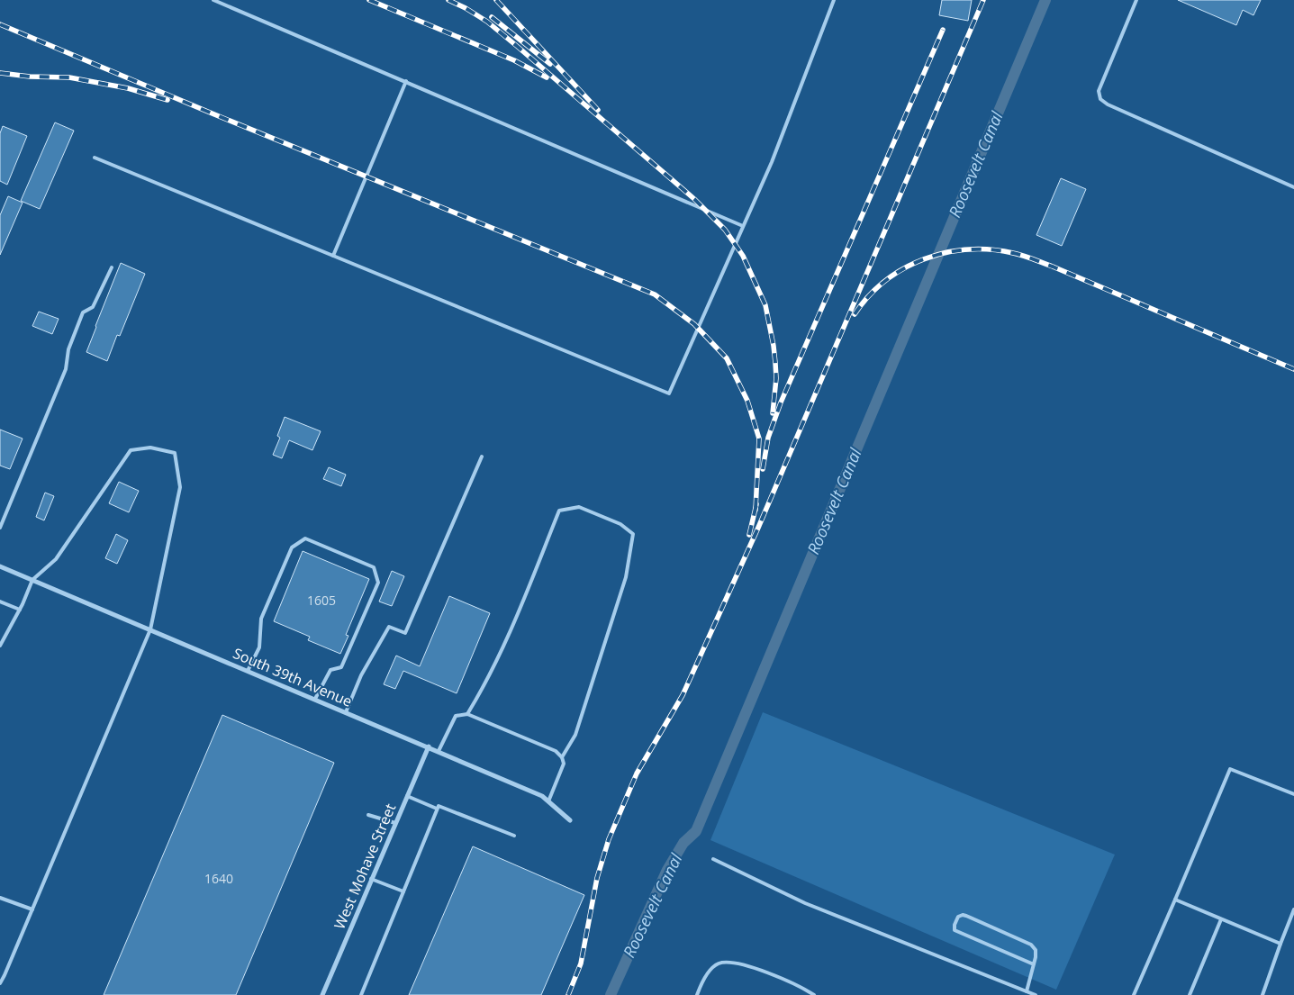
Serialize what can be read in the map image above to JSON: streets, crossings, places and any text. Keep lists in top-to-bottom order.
{
  "streets": {
    "street": ["South 39th Avenue", "West Mohave Street"]
  },
  "crossings": [
    ["South 39th Avenue", "West Mohave Street"]
  ],
  "water": ["Roosevelt Canal"],
  "house_numbers": ["1605", "1640"]
}
